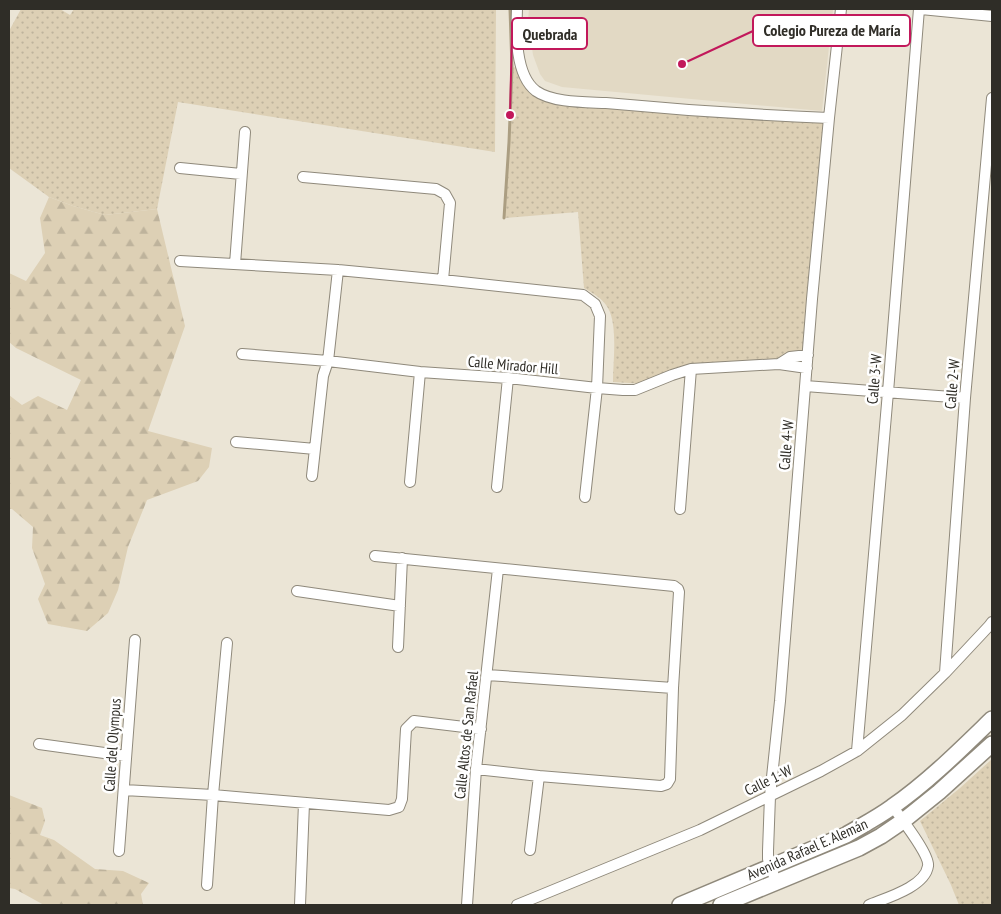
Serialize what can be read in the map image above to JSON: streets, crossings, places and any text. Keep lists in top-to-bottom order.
{
  "streets": {
    "main road": ["Avenida Rafael E. Alemán"],
    "street": [
      "Calle Mirador Hill",
      "Calle 3-W",
      "Calle 2-W",
      "Calle 4-W",
      "Calle Altos de San Rafael",
      "Calle del Olympus",
      "Calle 1-W"
    ]
  },
  "crossings": [
    ["Calle Mirador Hill", "Calle 4-W"],
    ["Calle 3-W", "Calle 1-W"],
    ["Calle 2-W", "Calle 1-W"],
    ["Calle 4-W", "Calle 1-W"],
    ["Calle 4-W", "Avenida Rafael E. Alemán"]
  ],
  "places": ["Colegio Pureza de María", "Quebrada"]
}
